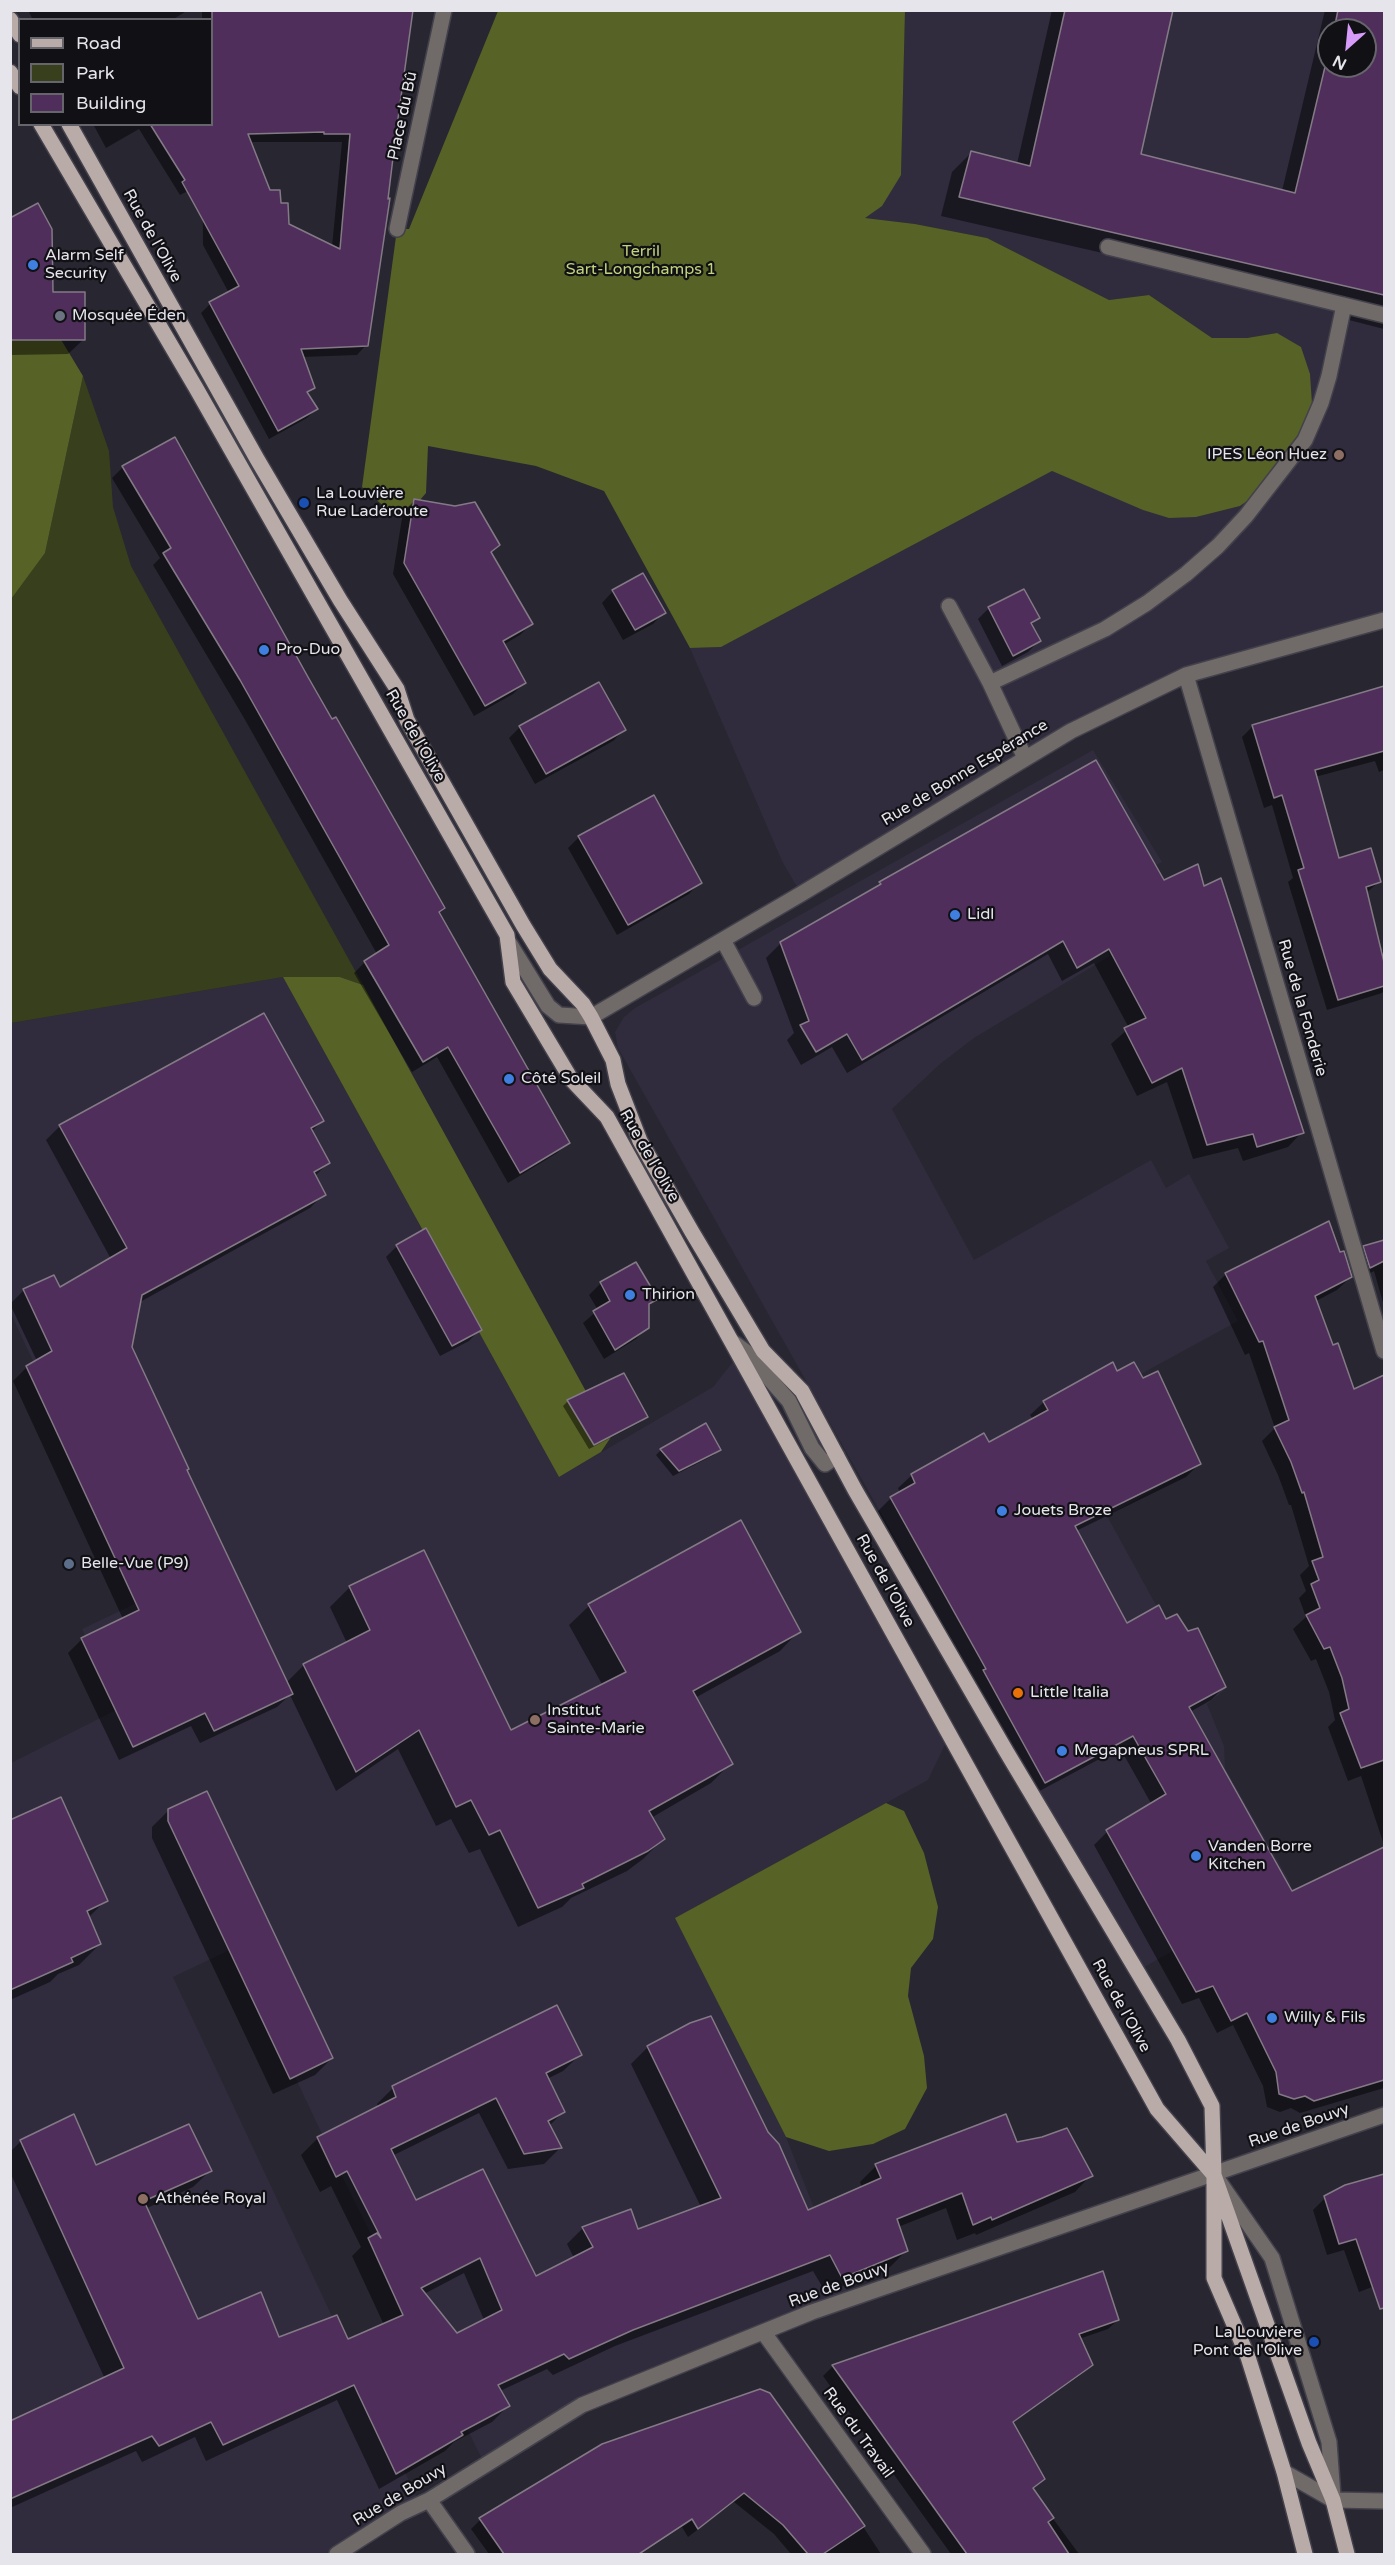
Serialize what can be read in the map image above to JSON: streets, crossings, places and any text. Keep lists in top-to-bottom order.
{
  "streets": {
    "main road": ["Rue de l'Olive"],
    "street": [
      "Place du Bû",
      "Rue de Bonne Espérance",
      "Rue de la Fonderie",
      "Rue de Bouvy",
      "Rue du Travail"
    ]
  },
  "crossings": [
    ["Rue de l'Olive", "Rue de Bonne Espérance"],
    ["Rue de l'Olive", "Rue de Bouvy"],
    ["Rue de Bonne Espérance", "Rue de la Fonderie"],
    ["Rue de Bouvy", "Rue du Travail"]
  ],
  "parks": ["Terril Sart-Longchamps 1"],
  "places": [
    "Alarm Self Security",
    "Mosquée Éden",
    "IPES Léon Huez",
    "La Louvière Rue Ladéroute",
    "Pro-Duo",
    "Lidl",
    "Côté Soleil",
    "Thirion",
    "Jouets Broze",
    "Belle-Vue (P9)",
    "Little Italia",
    "Institut Sainte-Marie",
    "Megapneus SPRL",
    "Vanden Borre Kitchen",
    "Willy & Fils",
    "Athénée Royal",
    "La Louvière Pont de l'Olive"
  ],
  "legend": ["Road", "Park", "Building"],
  "north": "bottom left"
}
